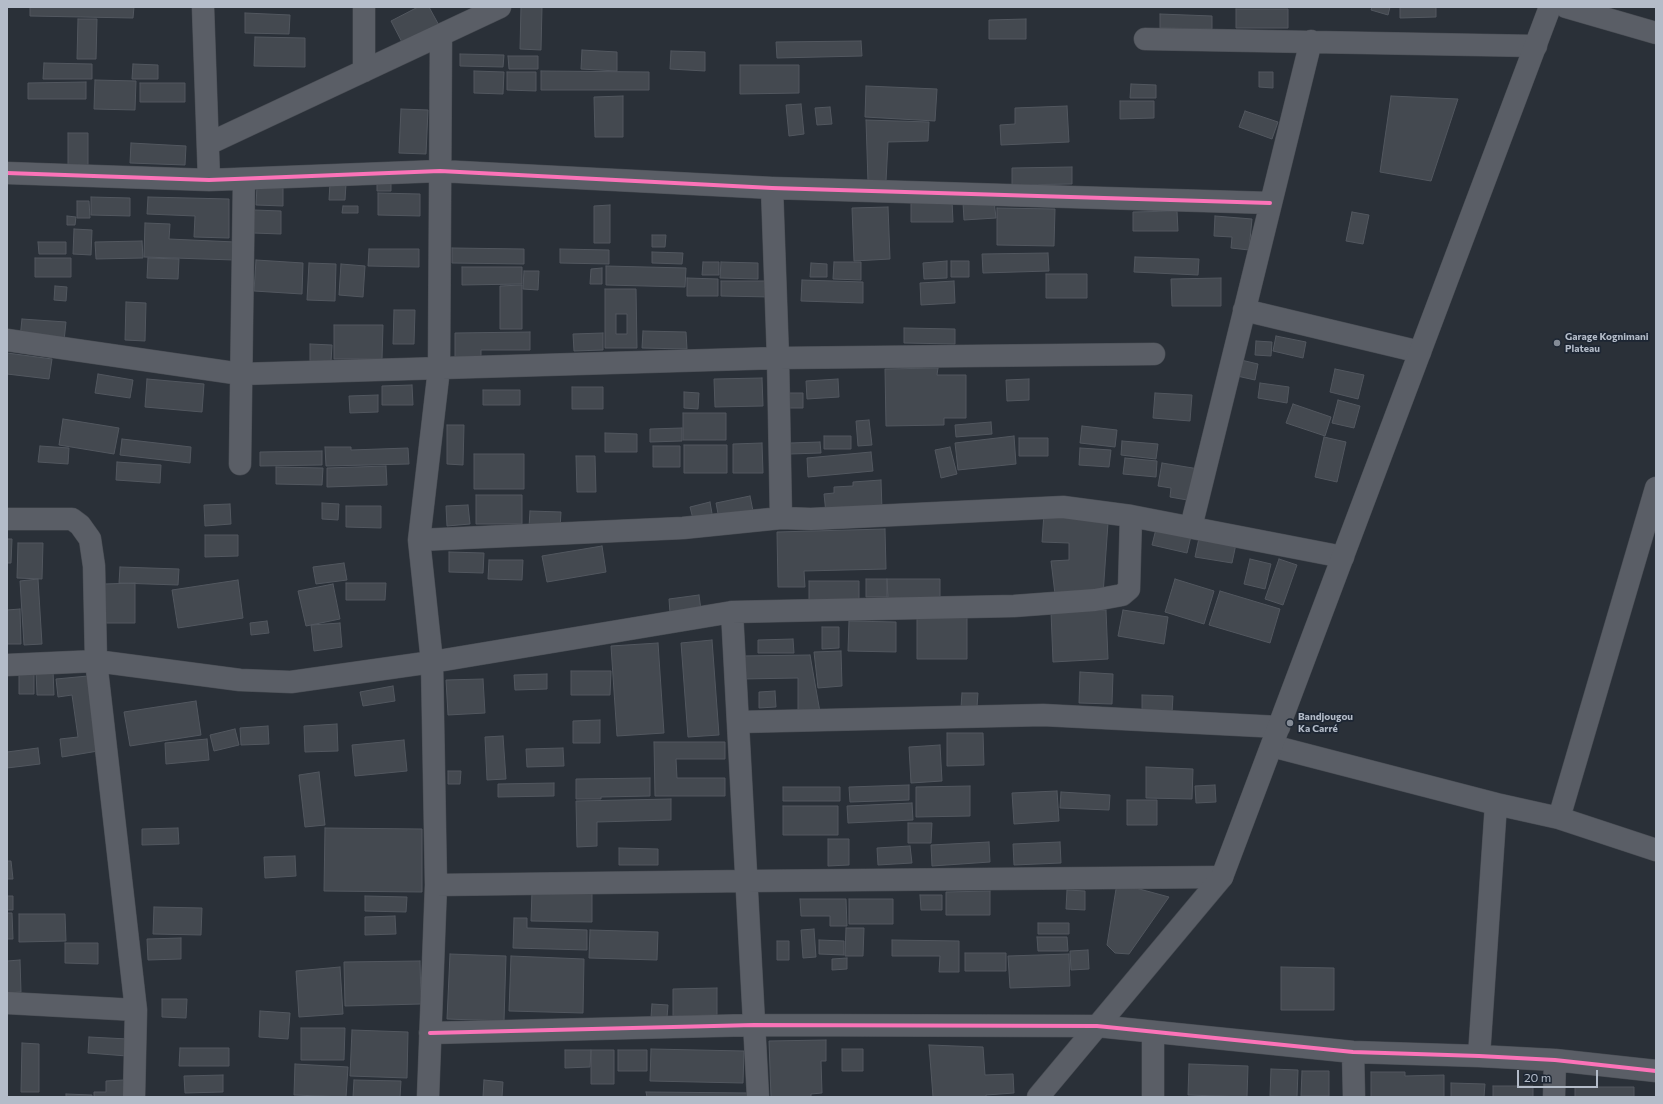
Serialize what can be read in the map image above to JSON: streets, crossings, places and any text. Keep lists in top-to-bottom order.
{
  "places": ["Garage Kognimani Plateau", "Bandjougou Ka Carré"],
  "scale_bar": "20 m"
}
